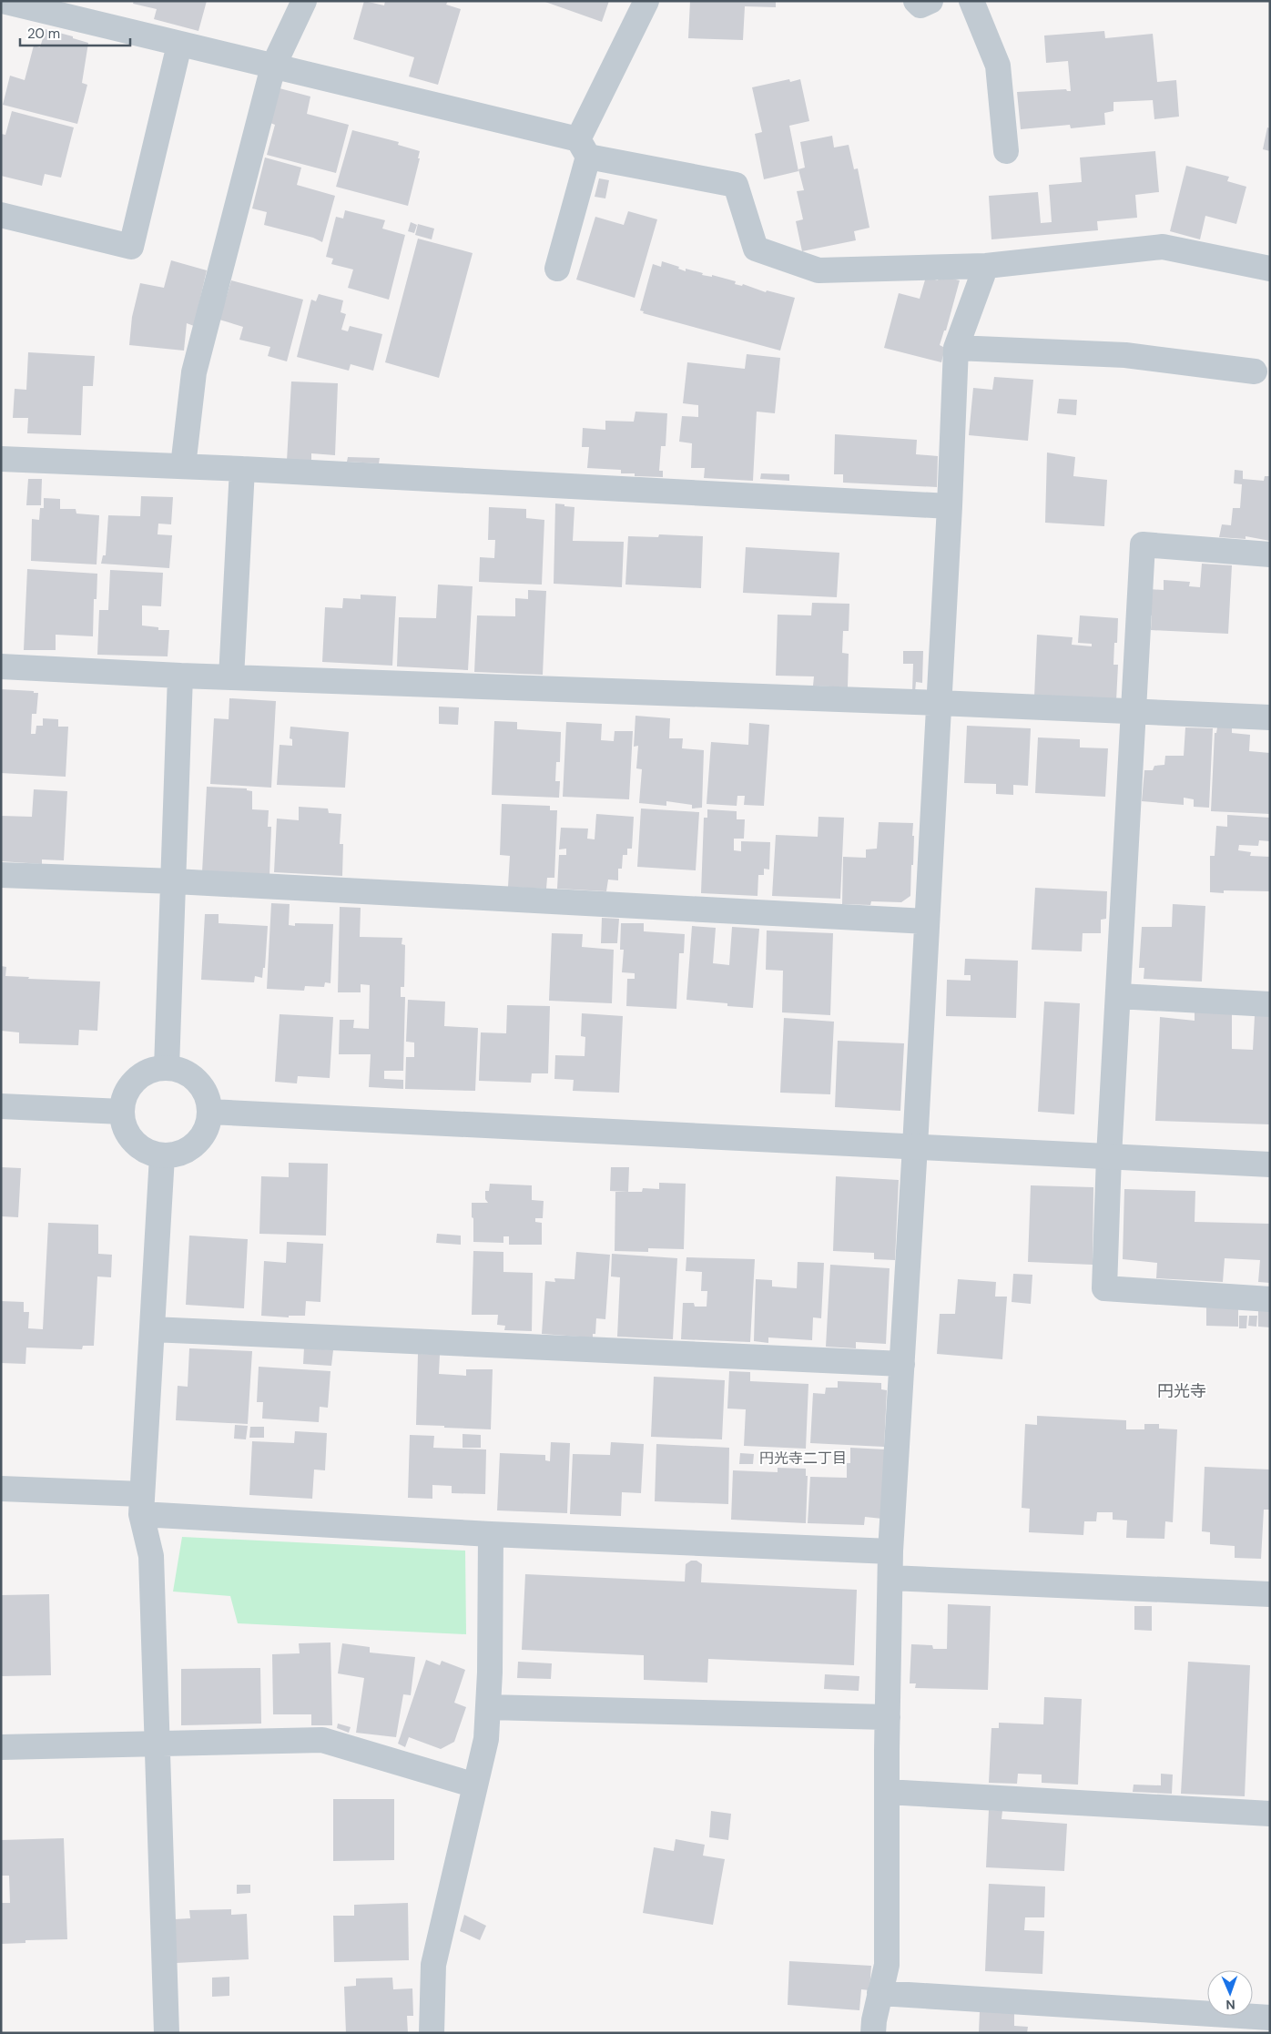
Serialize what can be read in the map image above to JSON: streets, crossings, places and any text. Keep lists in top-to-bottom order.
{
  "districts": ["円光寺", "円光寺二丁目"],
  "scale_bar": "20 m",
  "north": "bottom"
}
